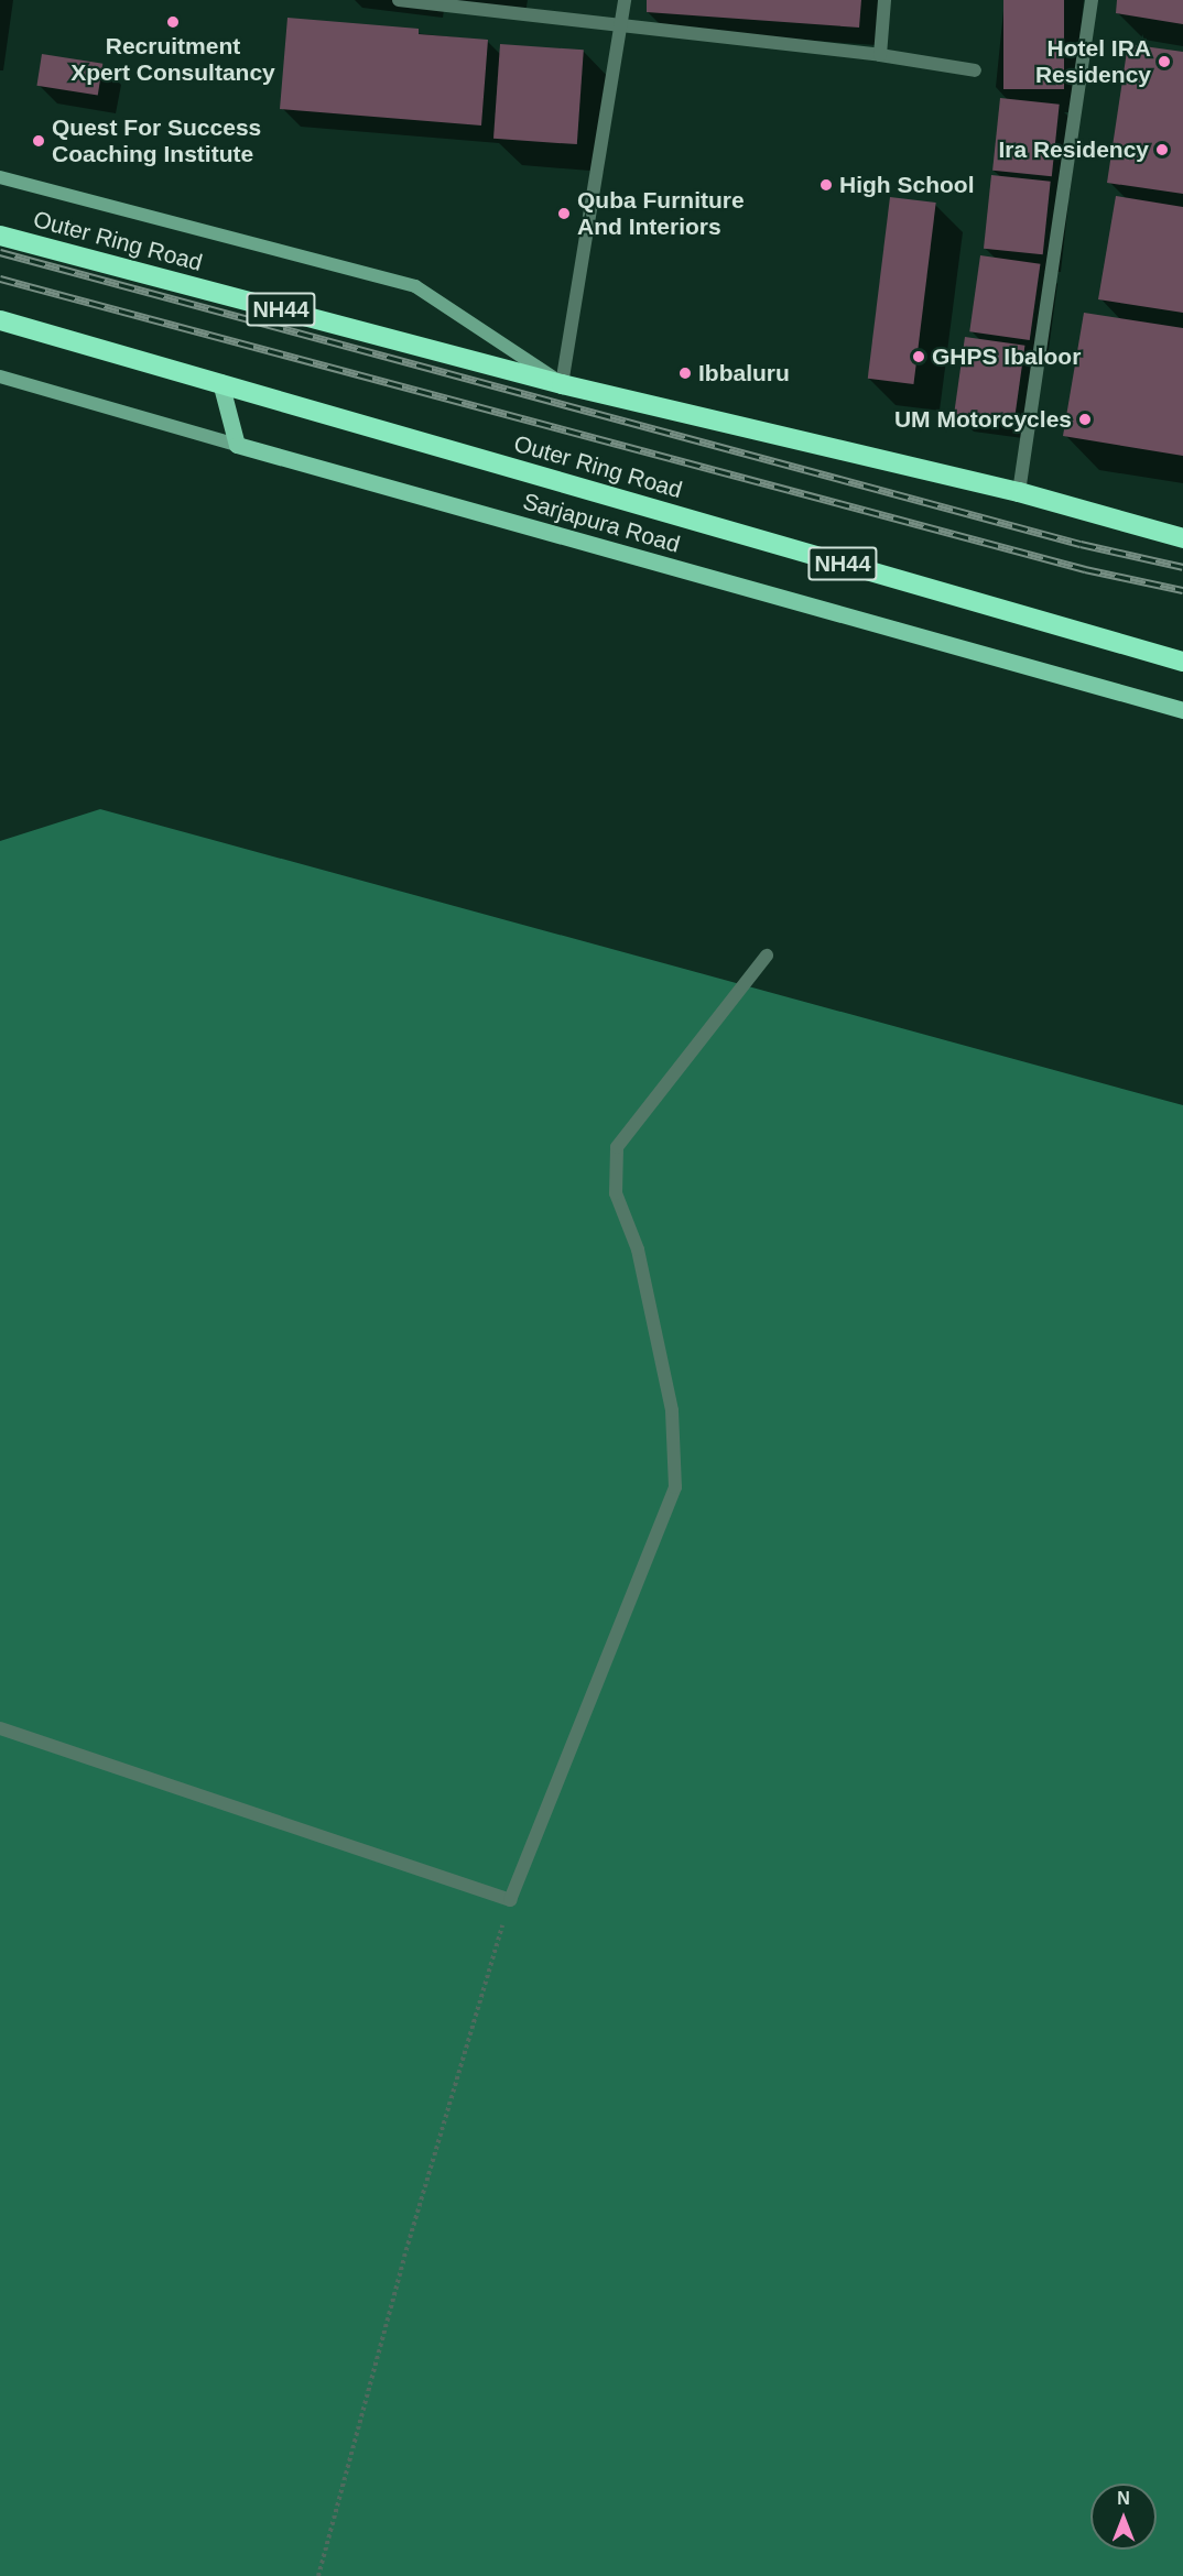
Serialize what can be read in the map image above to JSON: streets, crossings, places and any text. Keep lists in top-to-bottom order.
{
  "streets": {
    "highway": ["Outer Ring Road", "NH44"],
    "main road": ["Sarjapura Road"]
  },
  "places": [
    "Recruitment Xpert Consultancy",
    "Hotel IRA Residency",
    "Quest For Success Coaching Institute",
    "Ira Residency",
    "High School",
    "Quba Furniture And Interiors",
    "GHPS Ibaloor",
    "Ibbaluru",
    "UM Motorcycles"
  ],
  "north": "top"
}
